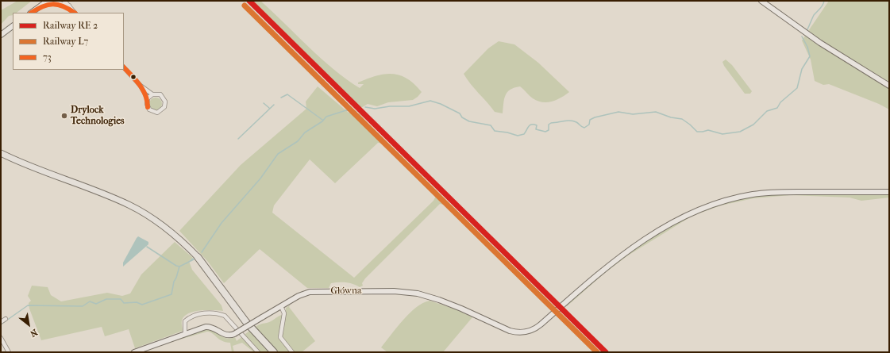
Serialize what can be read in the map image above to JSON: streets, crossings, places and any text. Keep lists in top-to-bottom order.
{
  "streets": {
    "street": ["Główna"]
  },
  "places": ["Drylock Technologies"],
  "lines": ["transit line 73", "rail line L7"],
  "legend": ["Railway RE 2", "Railway L7", "73"],
  "north": "bottom right"
}
